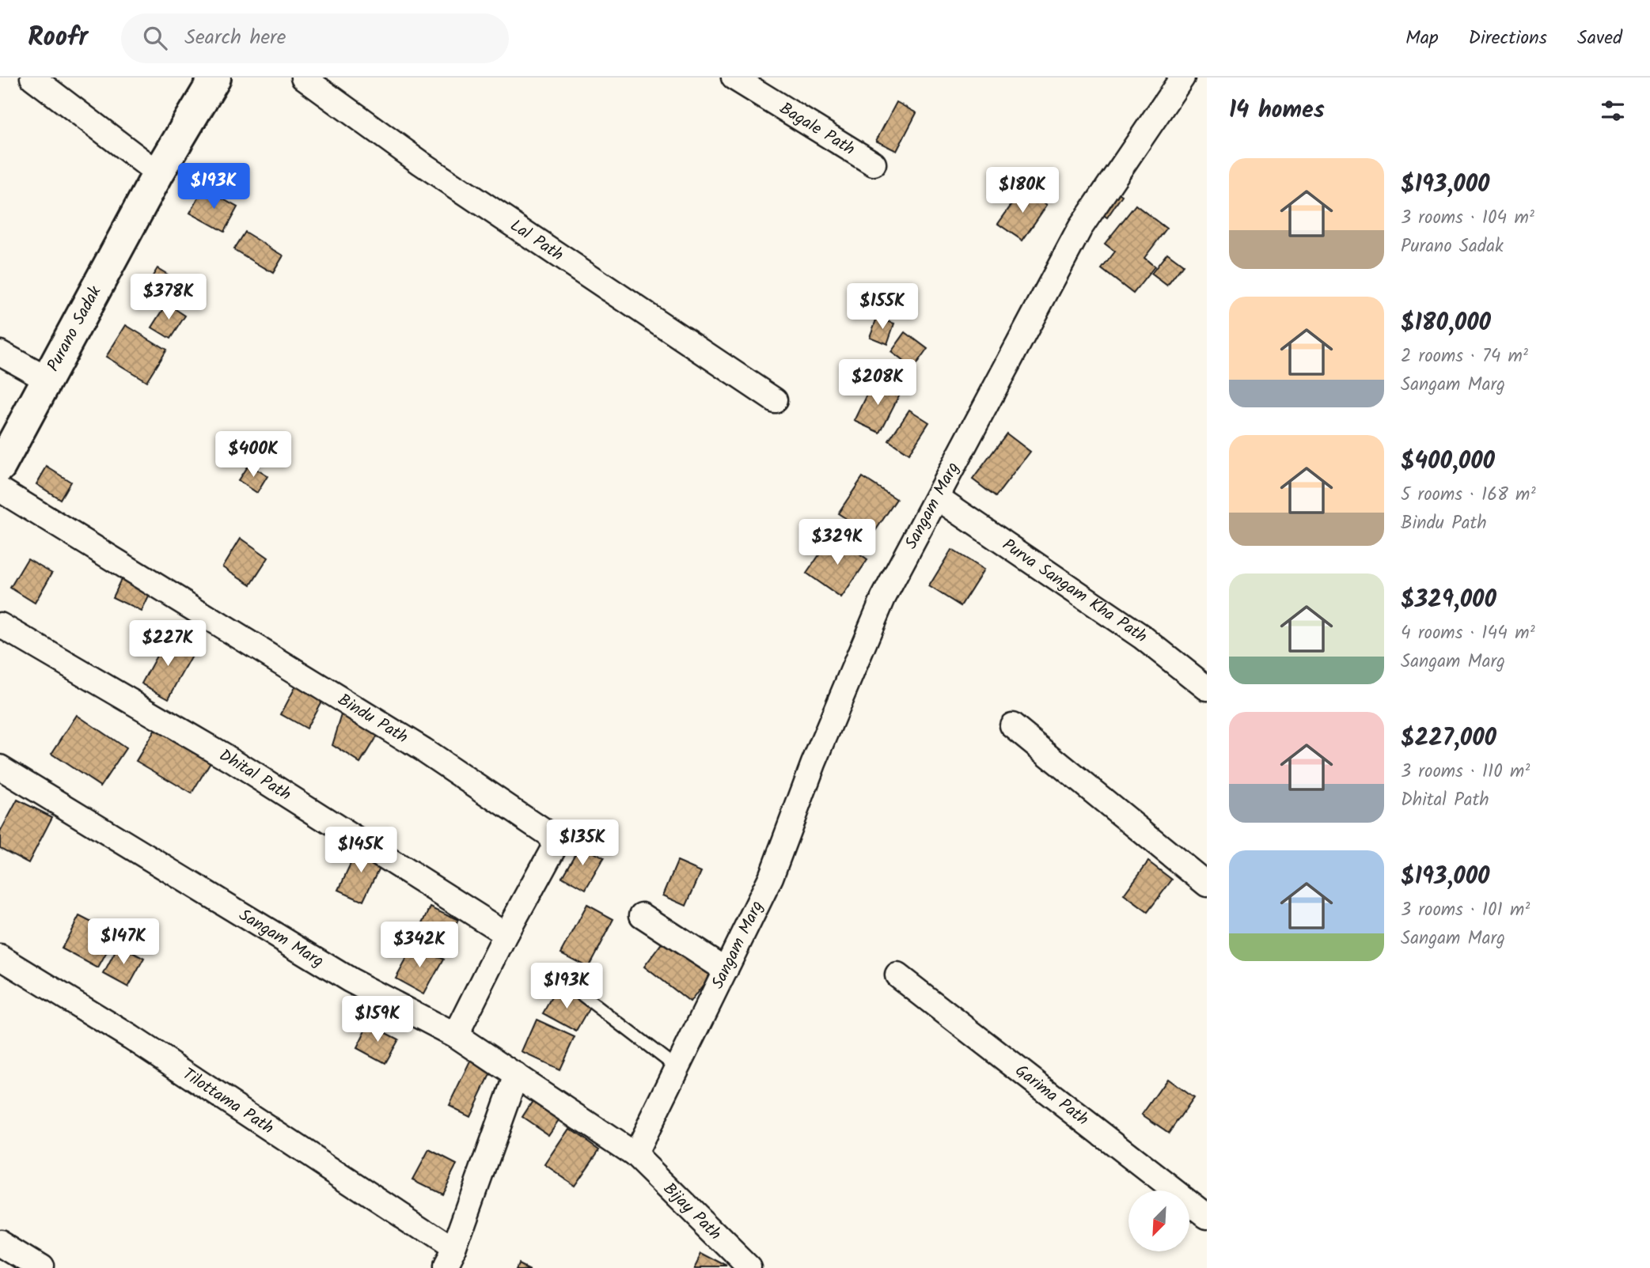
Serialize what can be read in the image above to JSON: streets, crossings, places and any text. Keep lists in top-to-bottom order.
{
  "streets": {
    "main road": ["Purano Sadak"],
    "street": [
      "Bagale Path",
      "Lal Path",
      "Sangam Marg",
      "Purva Sangam Kha Path",
      "Bindu Path",
      "Dhital Path",
      "Garima Path",
      "Tilottama Path",
      "Bijay Path"
    ]
  },
  "crossings": [
    ["Sangam Marg", "Purva Sangam Kha Path"],
    ["Sangam Marg", "Bindu Path"],
    ["Sangam Marg", "Bijay Path"],
    ["Bindu Path", "Dhital Path"]
  ],
  "north": "bottom left",
  "page": {
    "header": "Roofr",
    "search": "Search here",
    "nav": ["Map", "Directions", "Saved"],
    "heading": "14 homes",
    "list": [
      {
        "name": "$193,000",
        "note": "3 rooms · 104 m² · Purano Sadak"
      },
      {
        "name": "$180,000",
        "note": "2 rooms · 74 m² · Sangam Marg"
      },
      {
        "name": "$400,000",
        "note": "5 rooms · 168 m² · Bindu Path"
      },
      {
        "name": "$329,000",
        "note": "4 rooms · 144 m² · Sangam Marg"
      },
      {
        "name": "$227,000",
        "note": "3 rooms · 110 m² · Dhital Path"
      },
      {
        "name": "$193,000",
        "note": "3 rooms · 101 m² · Sangam Marg"
      }
    ],
    "price": [
      "$193K",
      "$180K",
      "$378K",
      "$155K",
      "$208K",
      "$400K",
      "$329K",
      "$227K",
      "$135K",
      "$145K",
      "$147K",
      "$342K",
      "$193K",
      "$159K"
    ]
  }
}
